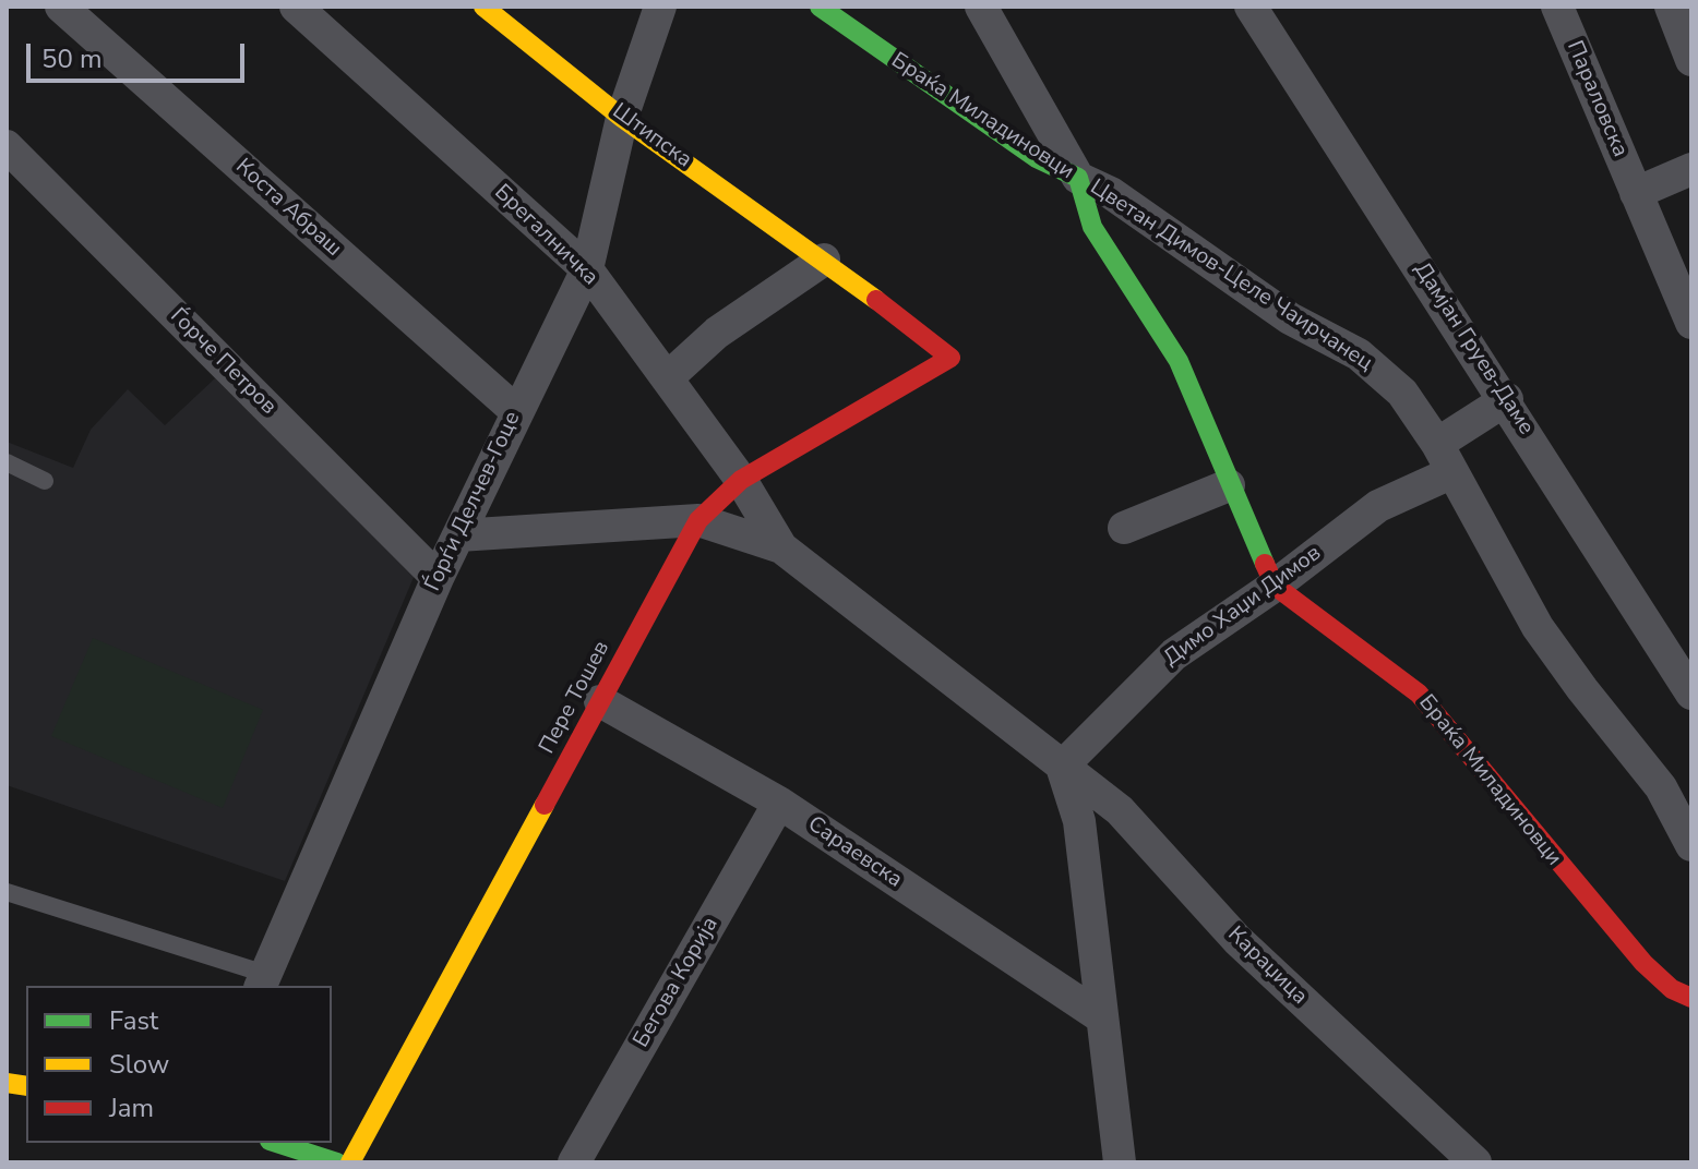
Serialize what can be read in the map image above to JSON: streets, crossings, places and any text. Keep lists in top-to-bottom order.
{
  "streets": {
    "street": [
      "Параловска",
      "Браќа Миладиновци",
      "Штипска",
      "Коста Абраш",
      "Брегалничка",
      "Цветан Димов-Целе Чаирчанец",
      "Дамјан Груев-Даме",
      "Ѓорче Петров",
      "Ѓорѓи Делчев-Гоце",
      "Димо Хаџи Димов",
      "Пере Тошев",
      "Сараевска",
      "Караџица",
      "Бегова Корија"
    ]
  },
  "crossings": [
    ["Браќа Миладиновци", "Цветан Димов-Целе Чаирчанец"],
    ["Браќа Миладиновци", "Димо Хаџи Димов"],
    ["Штипска", "Ѓорѓи Делчев-Гоце"],
    ["Штипска", "Пере Тошев"],
    ["Коста Абраш", "Ѓорѓи Делчев-Гоце"],
    ["Брегалничка", "Ѓорѓи Делчев-Гоце"],
    ["Брегалничка", "Димо Хаџи Димов"],
    ["Брегалничка", "Пере Тошев"],
    ["Брегалничка", "Караџица"],
    ["Цветан Димов-Целе Чаирчанец", "Димо Хаџи Димов"],
    ["Дамјан Груев-Даме", "Димо Хаџи Димов"],
    ["Ѓорче Петров", "Ѓорѓи Делчев-Гоце"],
    ["Димо Хаџи Димов", "Караџица"],
    ["Пере Тошев", "Сараевска"],
    ["Сараевска", "Бегова Корија"]
  ],
  "legend": ["Fast", "Slow", "Jam"],
  "scale_bar": "50 m"
}
